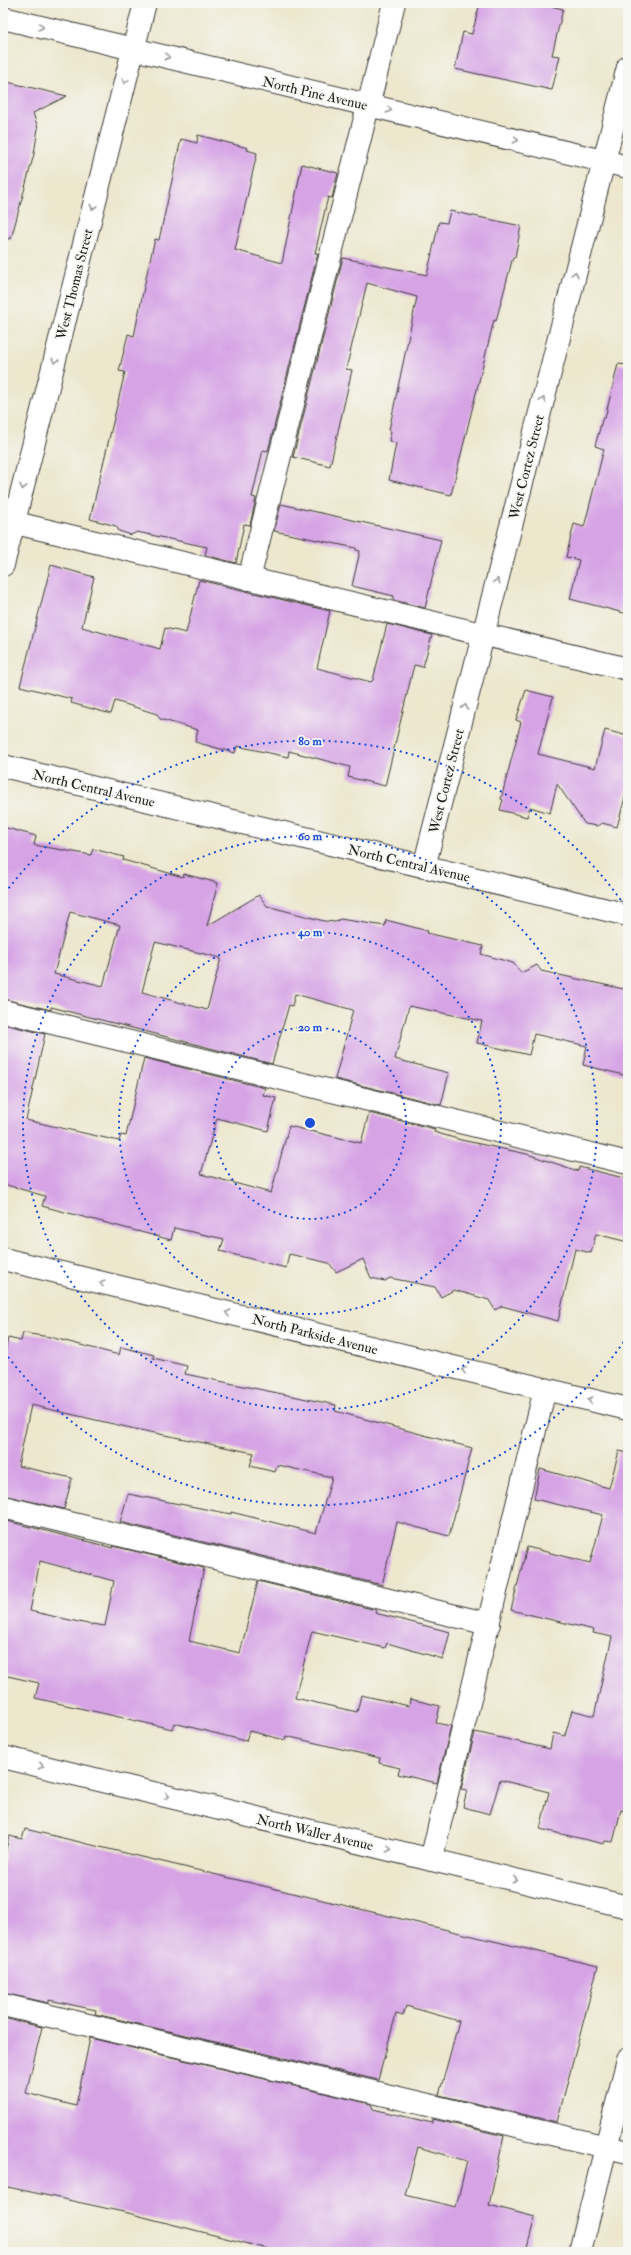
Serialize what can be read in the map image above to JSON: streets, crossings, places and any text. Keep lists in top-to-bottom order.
{
  "streets": {
    "street": [
      "North Pine Avenue",
      "West Thomas Street",
      "West Cortez Street",
      "North Central Avenue",
      "North Parkside Avenue",
      "North Waller Avenue"
    ]
  },
  "crossings": [
    ["North Pine Avenue", "West Thomas Street"],
    ["North Pine Avenue", "West Cortez Street"],
    ["West Cortez Street", "North Central Avenue"]
  ],
  "one_way": [
    "North Pine Avenue",
    "West Thomas Street",
    "West Cortez Street",
    "North Parkside Avenue",
    "North Waller Avenue"
  ],
  "rings": [
    "80 m",
    "60 m",
    "40 m",
    "20 m"
  ]
}
